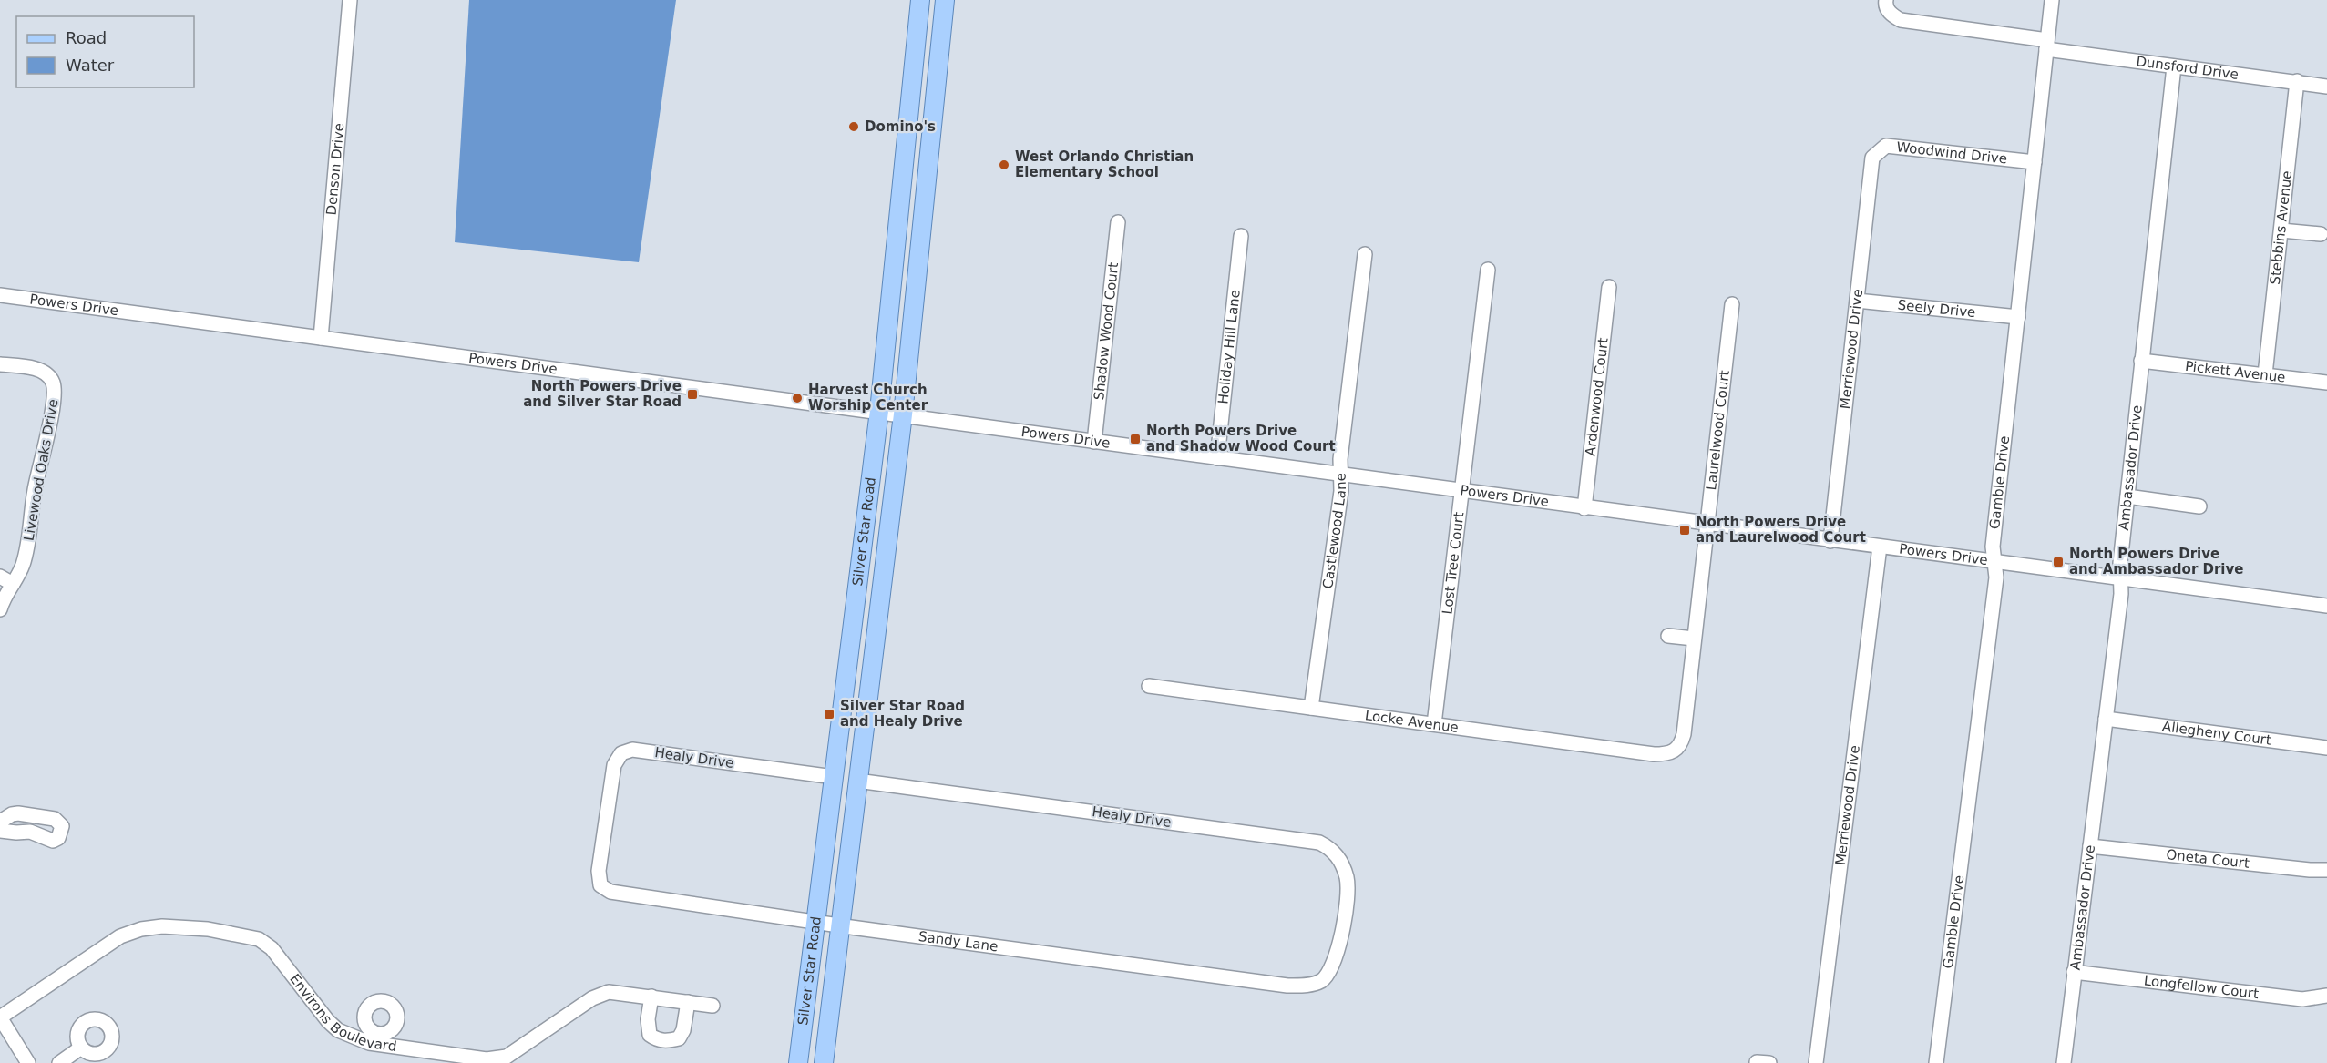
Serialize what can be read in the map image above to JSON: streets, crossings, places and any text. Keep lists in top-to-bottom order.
{
  "streets": {
    "main road": ["Silver Star Road"],
    "street": [
      "Dunsford Drive",
      "Woodwind Drive",
      "Denson Drive",
      "Stebbins Avenue",
      "Powers Drive",
      "Seely Drive",
      "Shadow Wood Court",
      "Holiday Hill Lane",
      "Merriewood Drive",
      "Pickett Avenue",
      "Ardenwood Court",
      "Laurelwood Court",
      "Ambassador Drive",
      "Livewood Oaks Drive",
      "Gamble Drive",
      "Castlewood Lane",
      "Lost Tree Court",
      "Locke Avenue",
      "Allegheny Court",
      "Healy Drive",
      "Oneta Court",
      "Sandy Lane",
      "Longfellow Court",
      "Environs Boulevard"
    ]
  },
  "crossings": [
    ["Dunsford Drive", "Stebbins Avenue"],
    ["Dunsford Drive", "Ambassador Drive"],
    ["Dunsford Drive", "Gamble Drive"],
    ["Woodwind Drive", "Merriewood Drive"],
    ["Woodwind Drive", "Gamble Drive"],
    ["Denson Drive", "Powers Drive"],
    ["Stebbins Avenue", "Pickett Avenue"],
    ["Powers Drive", "Shadow Wood Court"],
    ["Powers Drive", "Holiday Hill Lane"],
    ["Powers Drive", "Merriewood Drive"],
    ["Powers Drive", "Ardenwood Court"],
    ["Powers Drive", "Laurelwood Court"],
    ["Powers Drive", "Ambassador Drive"],
    ["Powers Drive", "Gamble Drive"],
    ["Powers Drive", "Castlewood Lane"],
    ["Powers Drive", "Silver Star Road"],
    ["Powers Drive", "Lost Tree Court"],
    ["Seely Drive", "Merriewood Drive"],
    ["Seely Drive", "Gamble Drive"],
    ["Pickett Avenue", "Ambassador Drive"],
    ["Laurelwood Court", "Locke Avenue"],
    ["Ambassador Drive", "Allegheny Court"],
    ["Ambassador Drive", "Oneta Court"],
    ["Ambassador Drive", "Longfellow Court"],
    ["Castlewood Lane", "Locke Avenue"],
    ["Silver Star Road", "Healy Drive"],
    ["Silver Star Road", "Sandy Lane"],
    ["Lost Tree Court", "Locke Avenue"],
    ["Healy Drive", "Sandy Lane"]
  ],
  "places": {
    "other": ["Domino's", "West Orlando Christian Elementary School", "Harvest Church Worship Center"],
    "transit": [
      "North Powers Drive and Silver Star Road",
      "North Powers Drive and Shadow Wood Court",
      "North Powers Drive and Laurelwood Court",
      "North Powers Drive and Ambassador Drive",
      "Silver Star Road and Healy Drive"
    ]
  },
  "legend": ["Road", "Water"]
}
